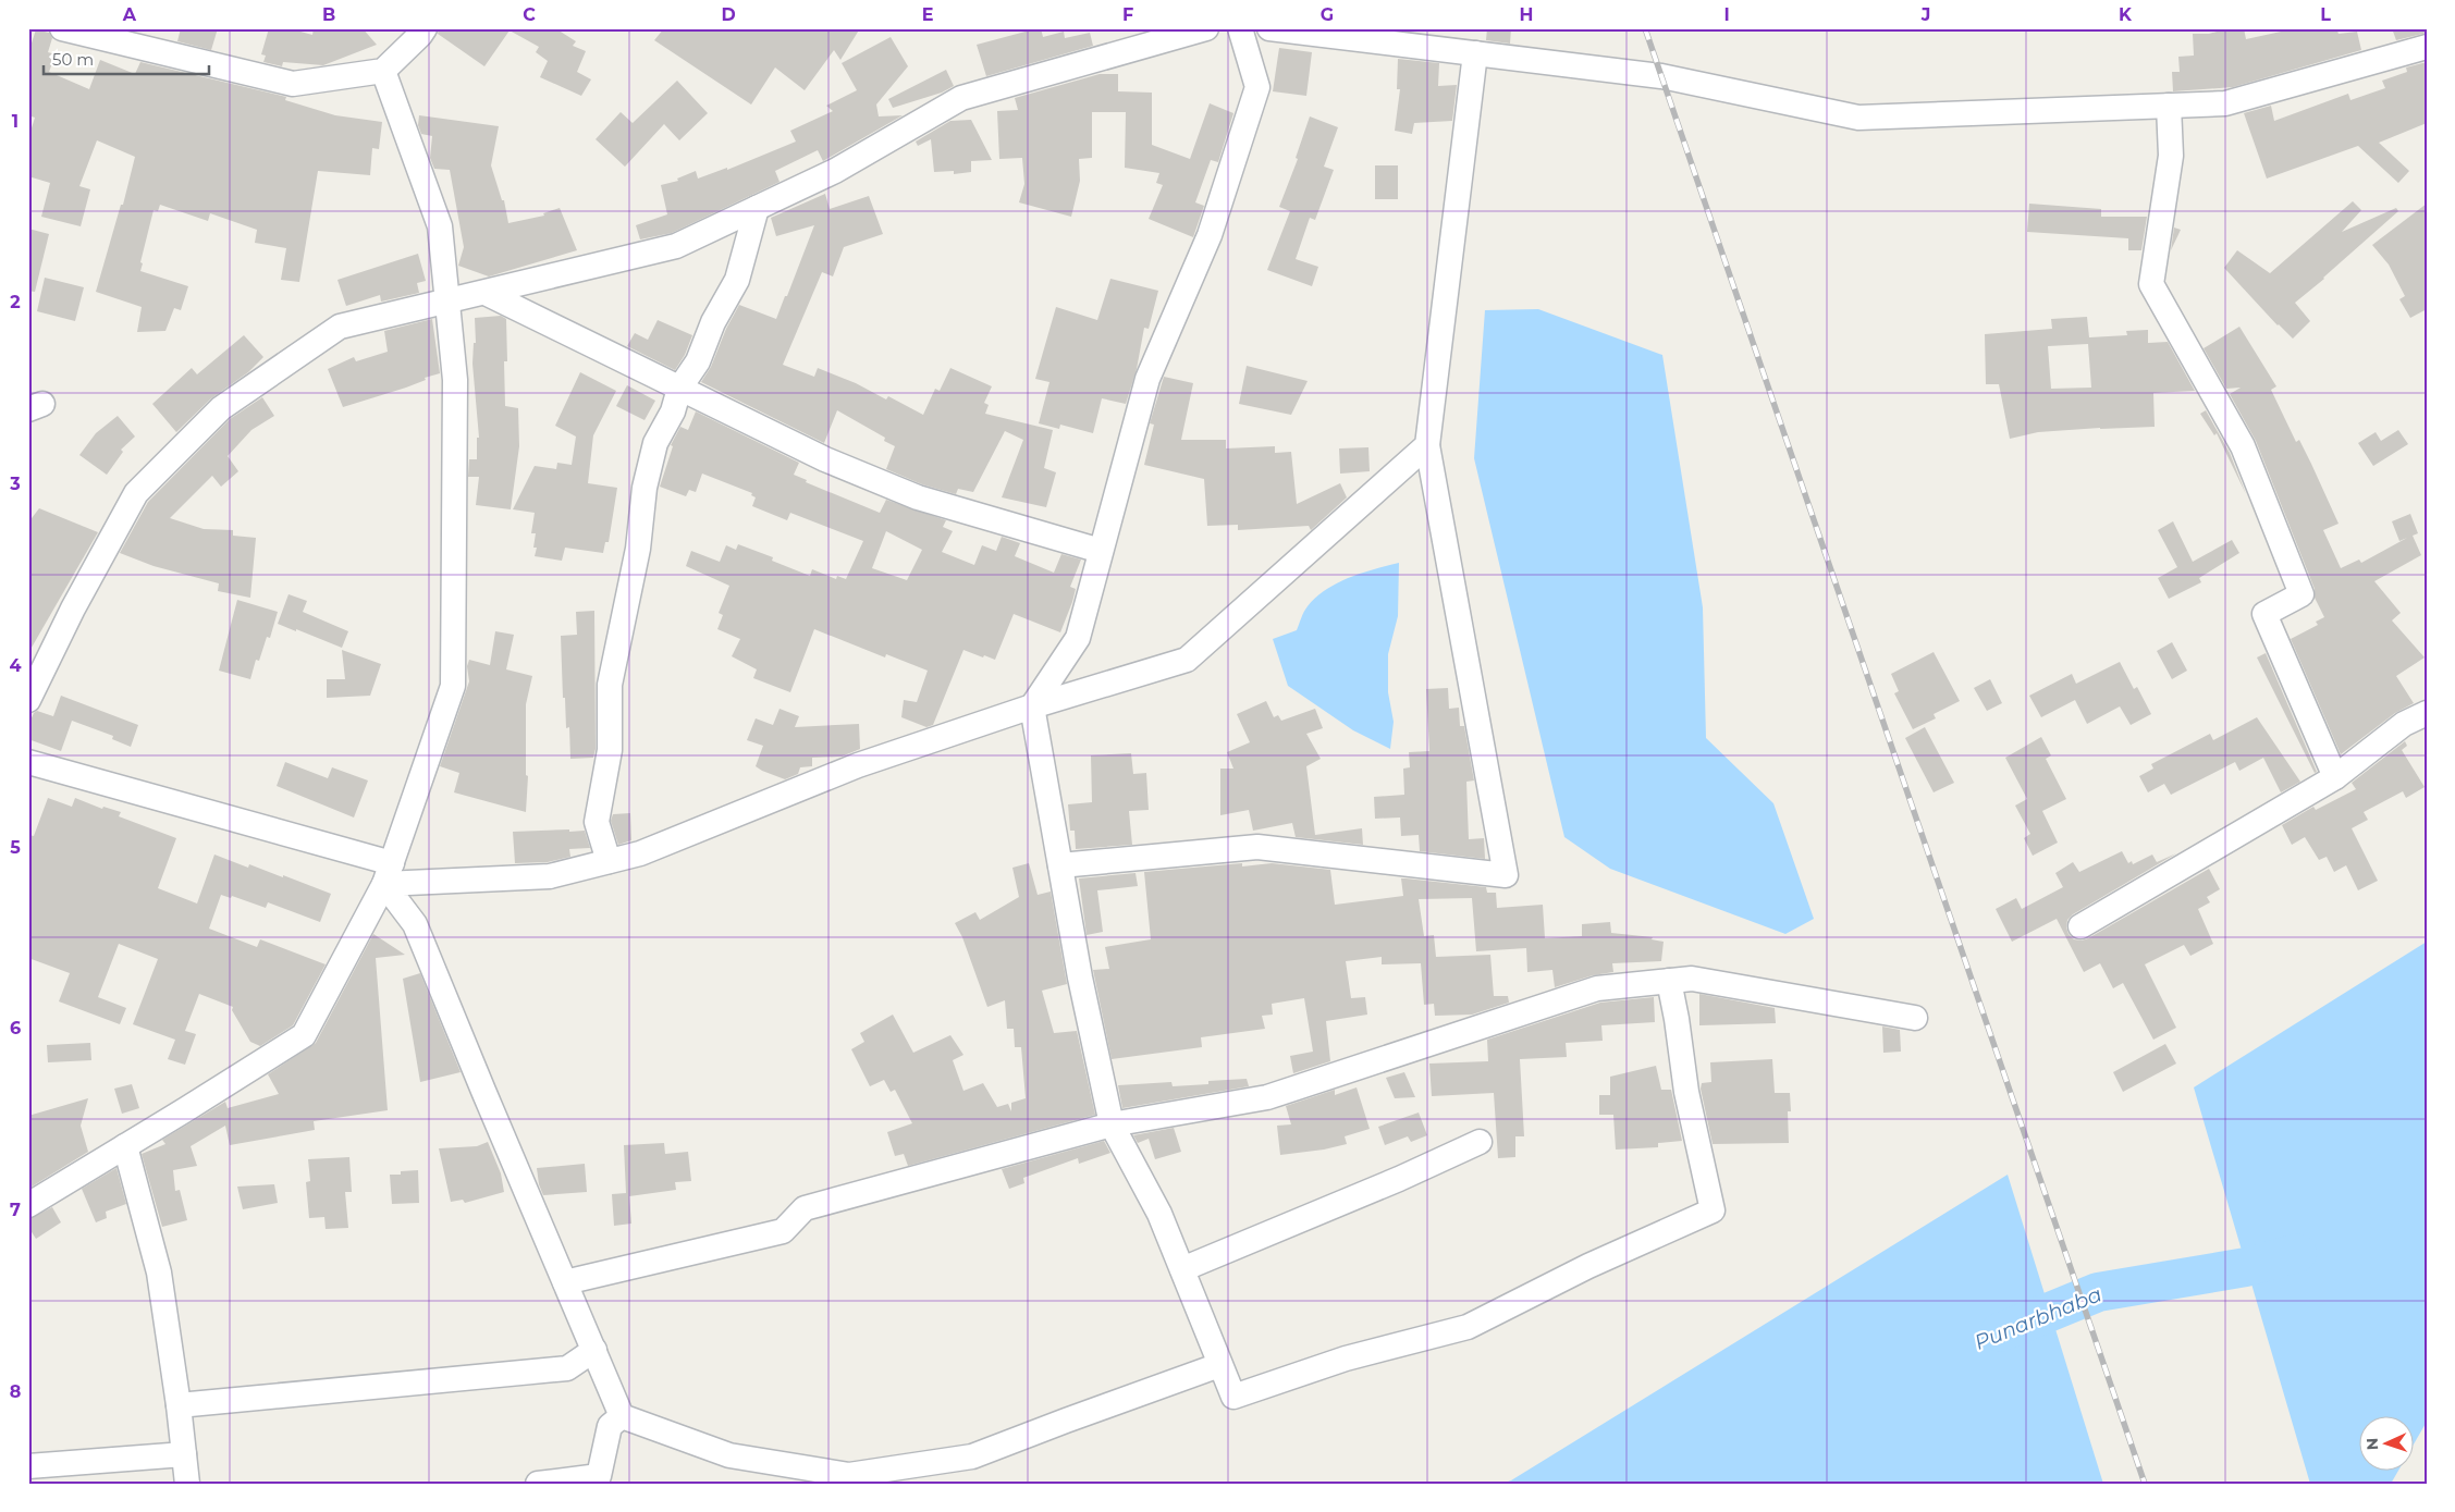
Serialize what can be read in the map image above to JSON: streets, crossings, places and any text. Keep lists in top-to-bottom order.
{
  "water": ["Punarbhaba"],
  "scale_bar": "50 m",
  "north": "left",
  "grid": {
    "columns": [
      "A",
      "B",
      "C",
      "D",
      "E",
      "F",
      "G",
      "H",
      "I",
      "J",
      "K",
      "L"
    ],
    "rows": [
      "1",
      "2",
      "3",
      "4",
      "5",
      "6",
      "7",
      "8"
    ]
  }
}
